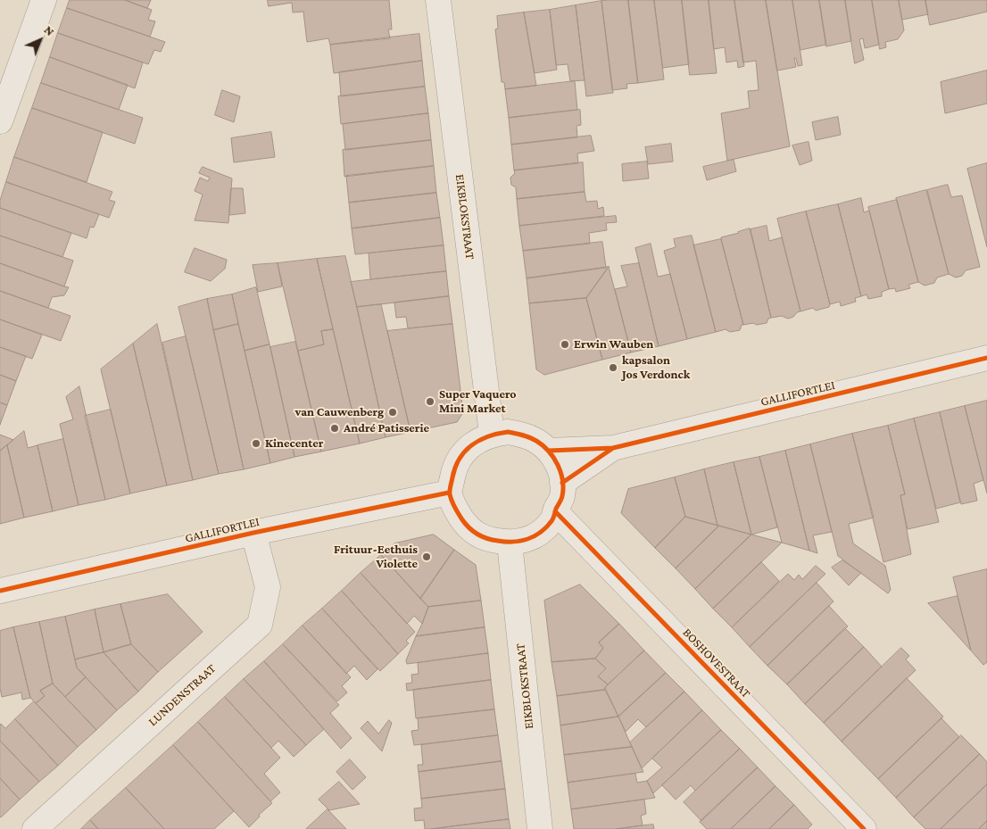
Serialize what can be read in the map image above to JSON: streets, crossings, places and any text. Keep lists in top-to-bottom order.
{
  "streets": {
    "street": [
      "EIKBLOKSTRAAT",
      "GALLIFORTLEI",
      "BOSHOVESTRAAT",
      "LUNDENSTRAAT"
    ]
  },
  "crossings": [
    ["EIKBLOKSTRAAT", "GALLIFORTLEI"],
    ["EIKBLOKSTRAAT", "BOSHOVESTRAAT"],
    ["GALLIFORTLEI", "BOSHOVESTRAAT"],
    ["GALLIFORTLEI", "LUNDENSTRAAT"]
  ],
  "places": [
    "Erwin Wauben",
    "kapsalon Jos Verdonck",
    "Super Vaquero Mini Market",
    "van Cauwenberg",
    "André Patisserie",
    "Kinecenter",
    "Frituur-Eethuis Violette"
  ],
  "north": "top right"
}
